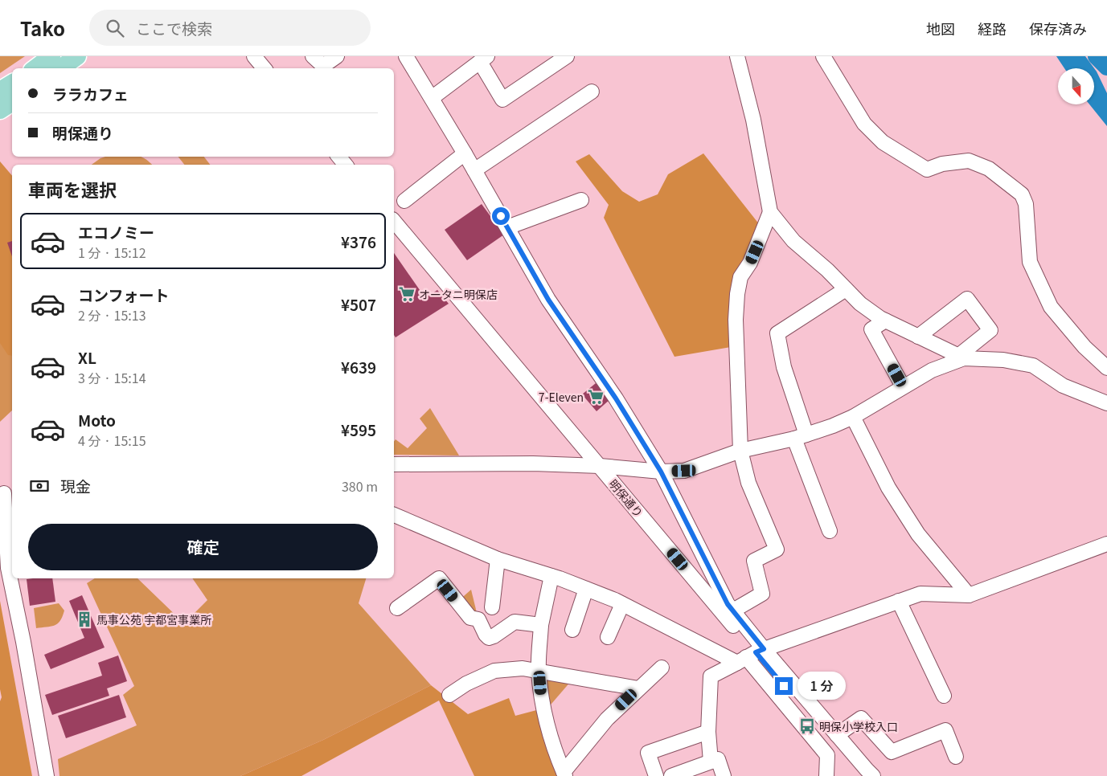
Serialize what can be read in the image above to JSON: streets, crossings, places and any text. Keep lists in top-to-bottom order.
{
  "streets": {
    "street": ["明保通り"]
  },
  "places": {
    "supermarket": ["オータニ明保店", "7-Eleven"],
    "building": ["馬事公苑 宇都宮事業所"],
    "bus stop": ["明保小学校入口"]
  },
  "north": "bottom",
  "page": {
    "header": "Tako",
    "search": "ここで検索",
    "nav": ["地図", "経路", "保存済み"],
    "banner": ["ララカフェ", "明保通り"],
    "heading": "車両を選択",
    "list": [
      {
        "name": "エコノミー",
        "note": "1 分 · 15:12",
        "value": "¥376"
      },
      {
        "name": "コンフォート",
        "note": "2 分 · 15:13",
        "value": "¥507"
      },
      {
        "name": "XL",
        "note": "3 分 · 15:14",
        "value": "¥639"
      },
      {
        "name": "Moto",
        "note": "4 分 · 15:15",
        "value": "¥595"
      }
    ],
    "pay": ["現金", "380 m"],
    "buttons": "確定",
    "bubble": "1 分"
  }
}
